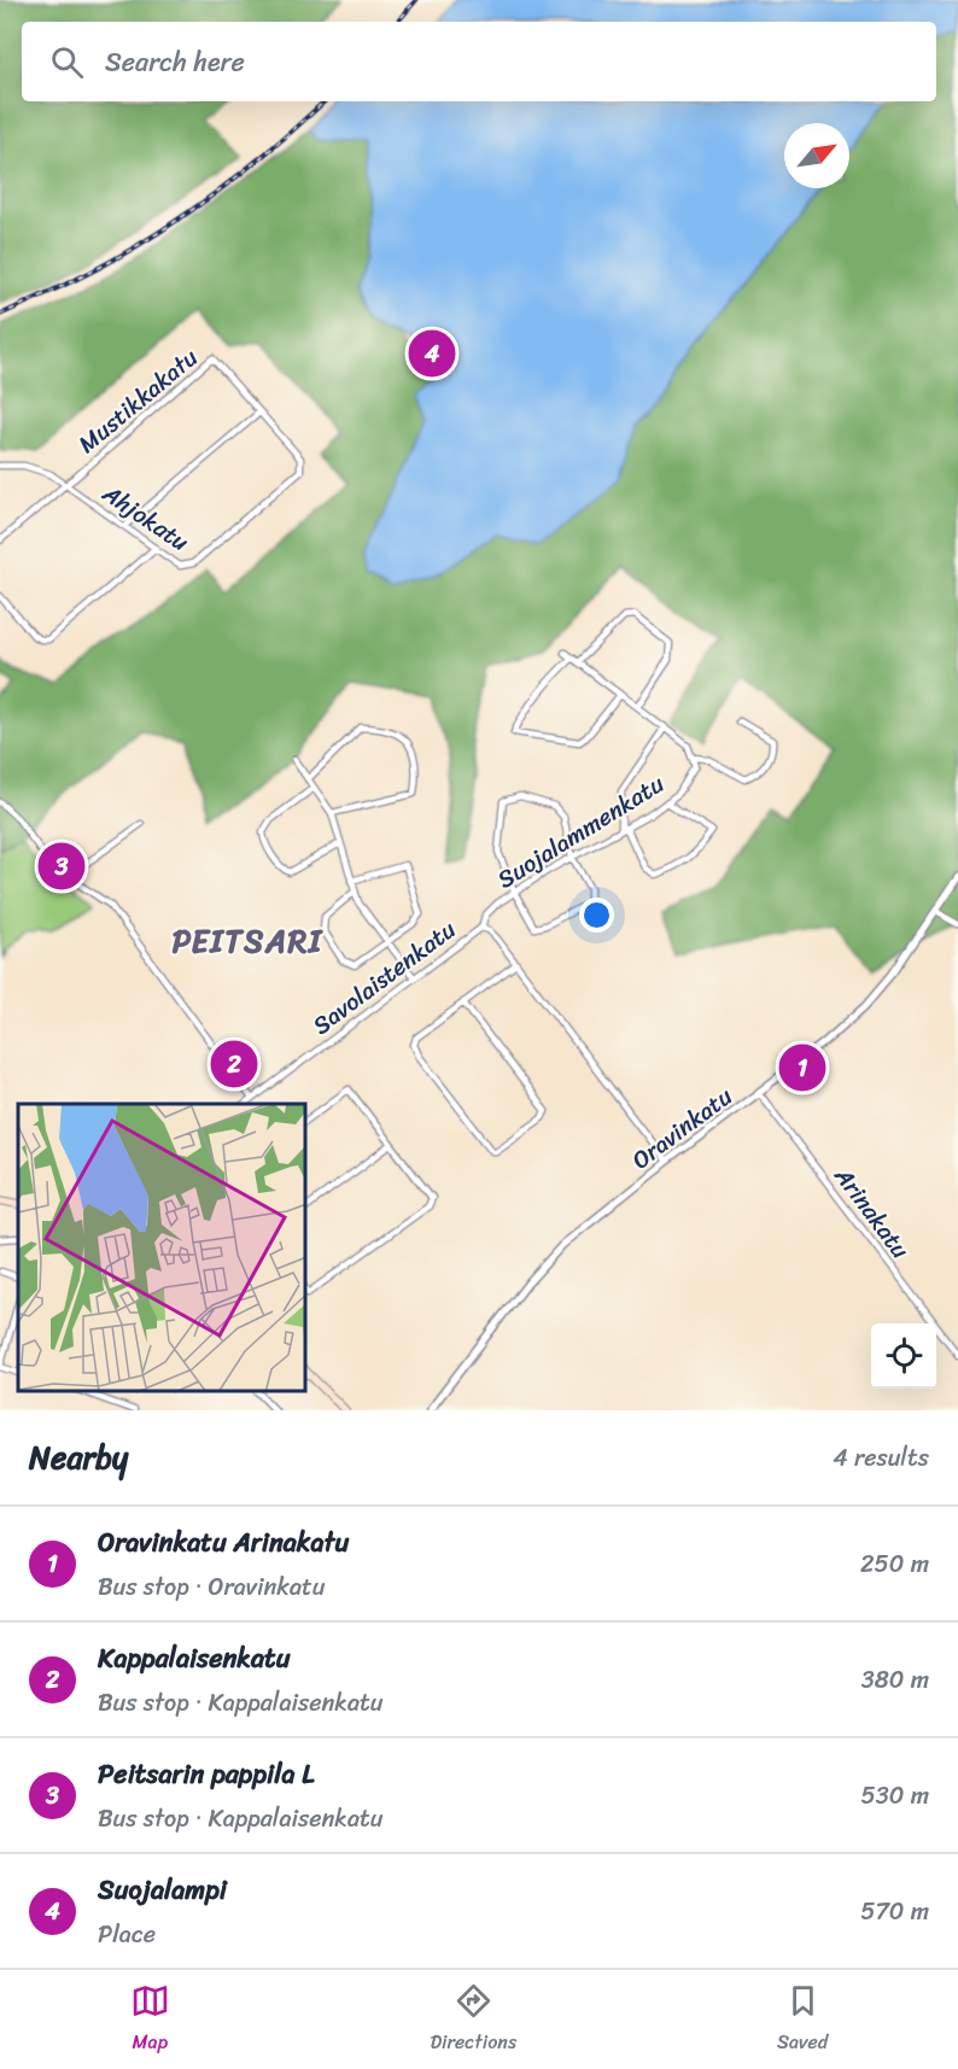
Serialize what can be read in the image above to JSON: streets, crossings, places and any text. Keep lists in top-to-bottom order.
{
  "streets": {
    "street": [
      "Mustikkakatu",
      "Ahjokatu",
      "Suojalammenkatu",
      "Savolaistenkatu",
      "Oravinkatu",
      "Arinakatu"
    ]
  },
  "crossings": [
    ["Mustikkakatu", "Ahjokatu"],
    ["Suojalammenkatu", "Savolaistenkatu"],
    ["Savolaistenkatu", "Oravinkatu"],
    ["Oravinkatu", "Arinakatu"]
  ],
  "districts": ["PEITSARI"],
  "north": "top right",
  "page": {
    "search": "Search here",
    "pins": [
      "4",
      "3",
      "2",
      "1"
    ],
    "heading": ["Nearby", "4 results"],
    "list": [
      {
        "mark": "1",
        "name": "Oravinkatu Arinakatu",
        "note": "Bus stop · Oravinkatu",
        "value": "250 m"
      },
      {
        "mark": "2",
        "name": "Kappalaisenkatu",
        "note": "Bus stop · Kappalaisenkatu",
        "value": "380 m"
      },
      {
        "mark": "3",
        "name": "Peitsarin pappila L",
        "note": "Bus stop · Kappalaisenkatu",
        "value": "530 m"
      },
      {
        "mark": "4",
        "name": "Suojalampi",
        "note": "Place",
        "value": "570 m"
      }
    ],
    "nav": ["Map", "Directions", "Saved"]
  }
}
